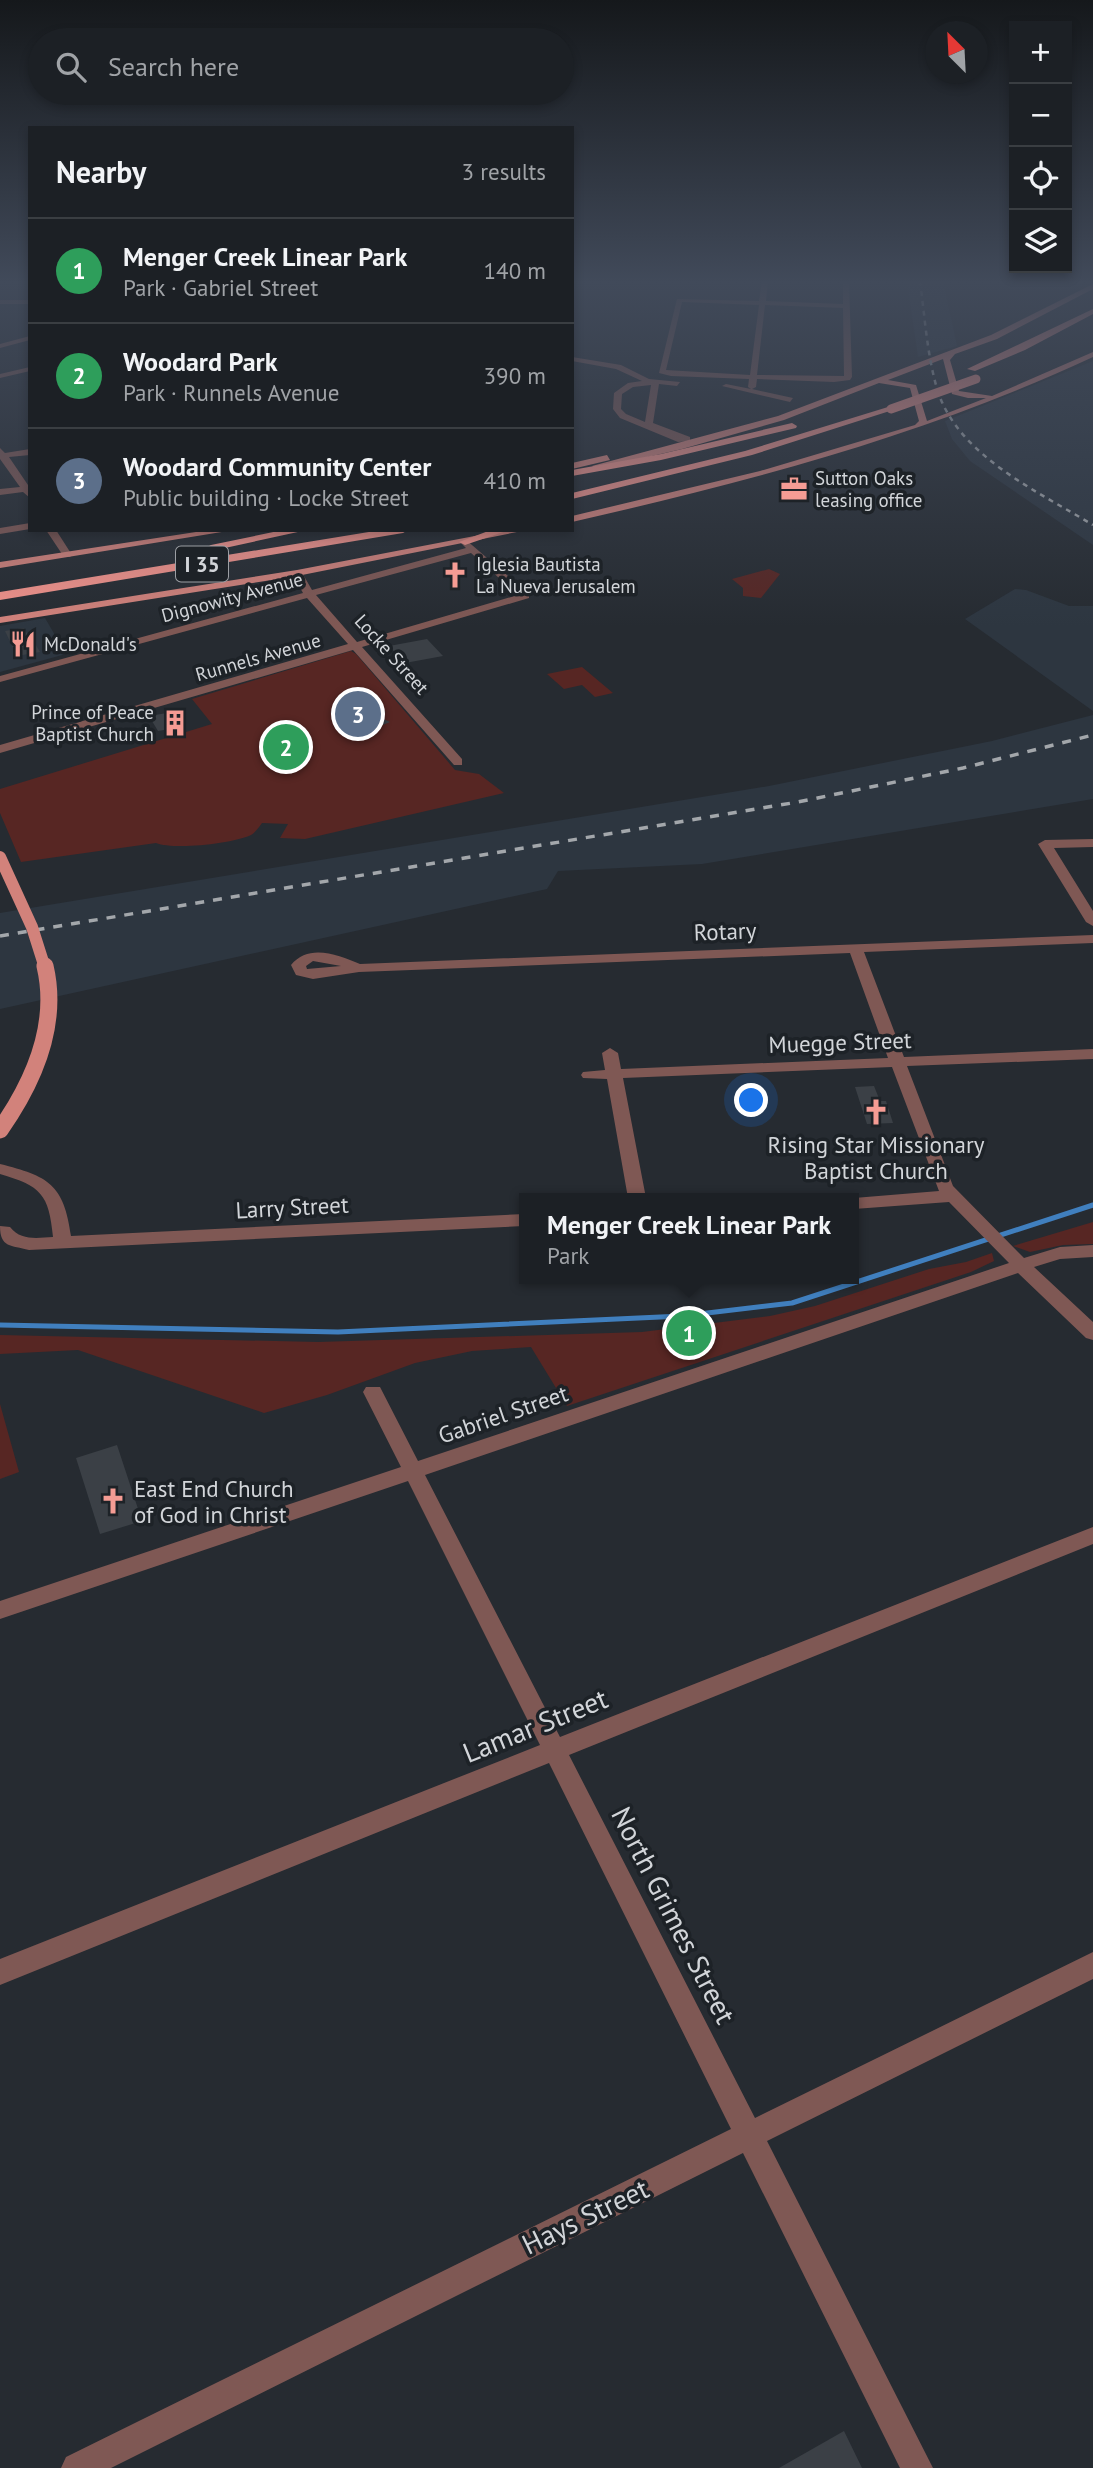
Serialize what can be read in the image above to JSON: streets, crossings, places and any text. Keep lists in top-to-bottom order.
{
  "streets": {
    "highway": ["I 35"],
    "street": [
      "Dignowity Avenue",
      "Locke Street",
      "Runnels Avenue",
      "Rotary",
      "Muegge Street",
      "Larry Street",
      "Gabriel Street",
      "Lamar Street",
      "North Grimes Street",
      "Hays Street"
    ]
  },
  "crossings": [
    ["Dignowity Avenue", "Locke Street"],
    ["Dignowity Avenue", "Runnels Avenue"],
    ["Locke Street", "Runnels Avenue"],
    ["Gabriel Street", "North Grimes Street"],
    ["Lamar Street", "North Grimes Street"],
    ["North Grimes Street", "Hays Street"]
  ],
  "places": {
    "office": ["Sutton Oaks leasing office"],
    "church": ["Iglesia Bautista La Nueva Jerusalem", "Rising Star Missionary Baptist Church", "East End Church of God in Christ"],
    "restaurant": ["McDonald's"],
    "building": ["Prince of Peace Baptist Church"]
  },
  "north": "top left",
  "page": {
    "map_buttons": ["+", "−"],
    "search": "Search here",
    "heading": ["Nearby", "3 results"],
    "list": [
      {
        "mark": "1",
        "name": "Menger Creek Linear Park",
        "note": "Park · Gabriel Street",
        "value": "140 m"
      },
      {
        "mark": "2",
        "name": "Woodard Park",
        "note": "Park · Runnels Avenue",
        "value": "390 m"
      },
      {
        "mark": "3",
        "name": "Woodard Community Center",
        "note": "Public building · Locke Street",
        "value": "410 m"
      }
    ],
    "pins": ["3", "2", "1"],
    "popup": ["Menger Creek Linear Park", "Park"]
  }
}
